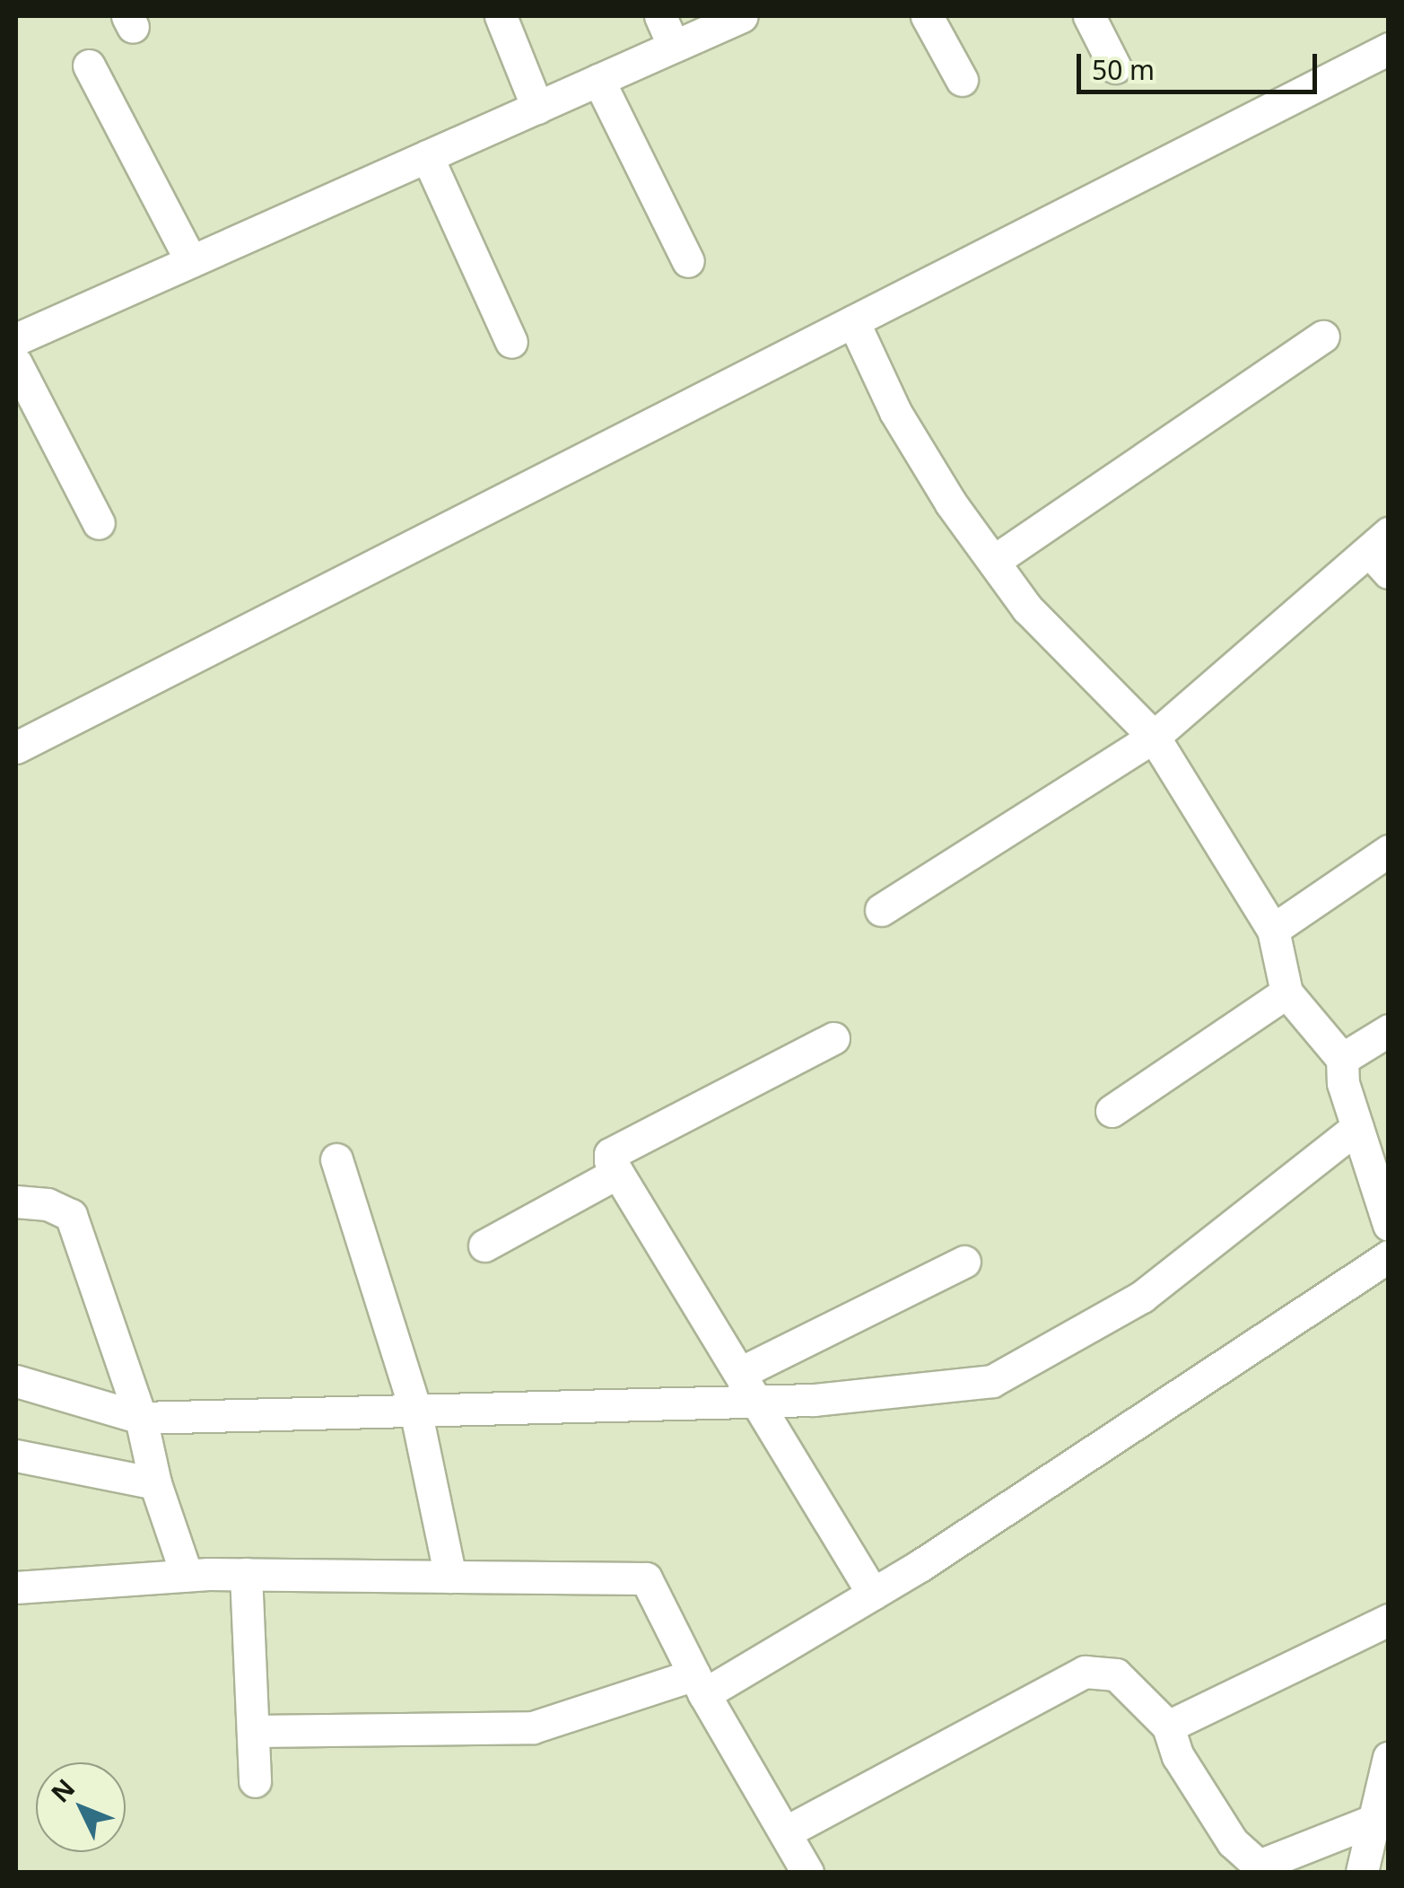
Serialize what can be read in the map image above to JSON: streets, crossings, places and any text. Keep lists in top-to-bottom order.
{
  "scale_bar": "50 m",
  "north": "top left"
}
